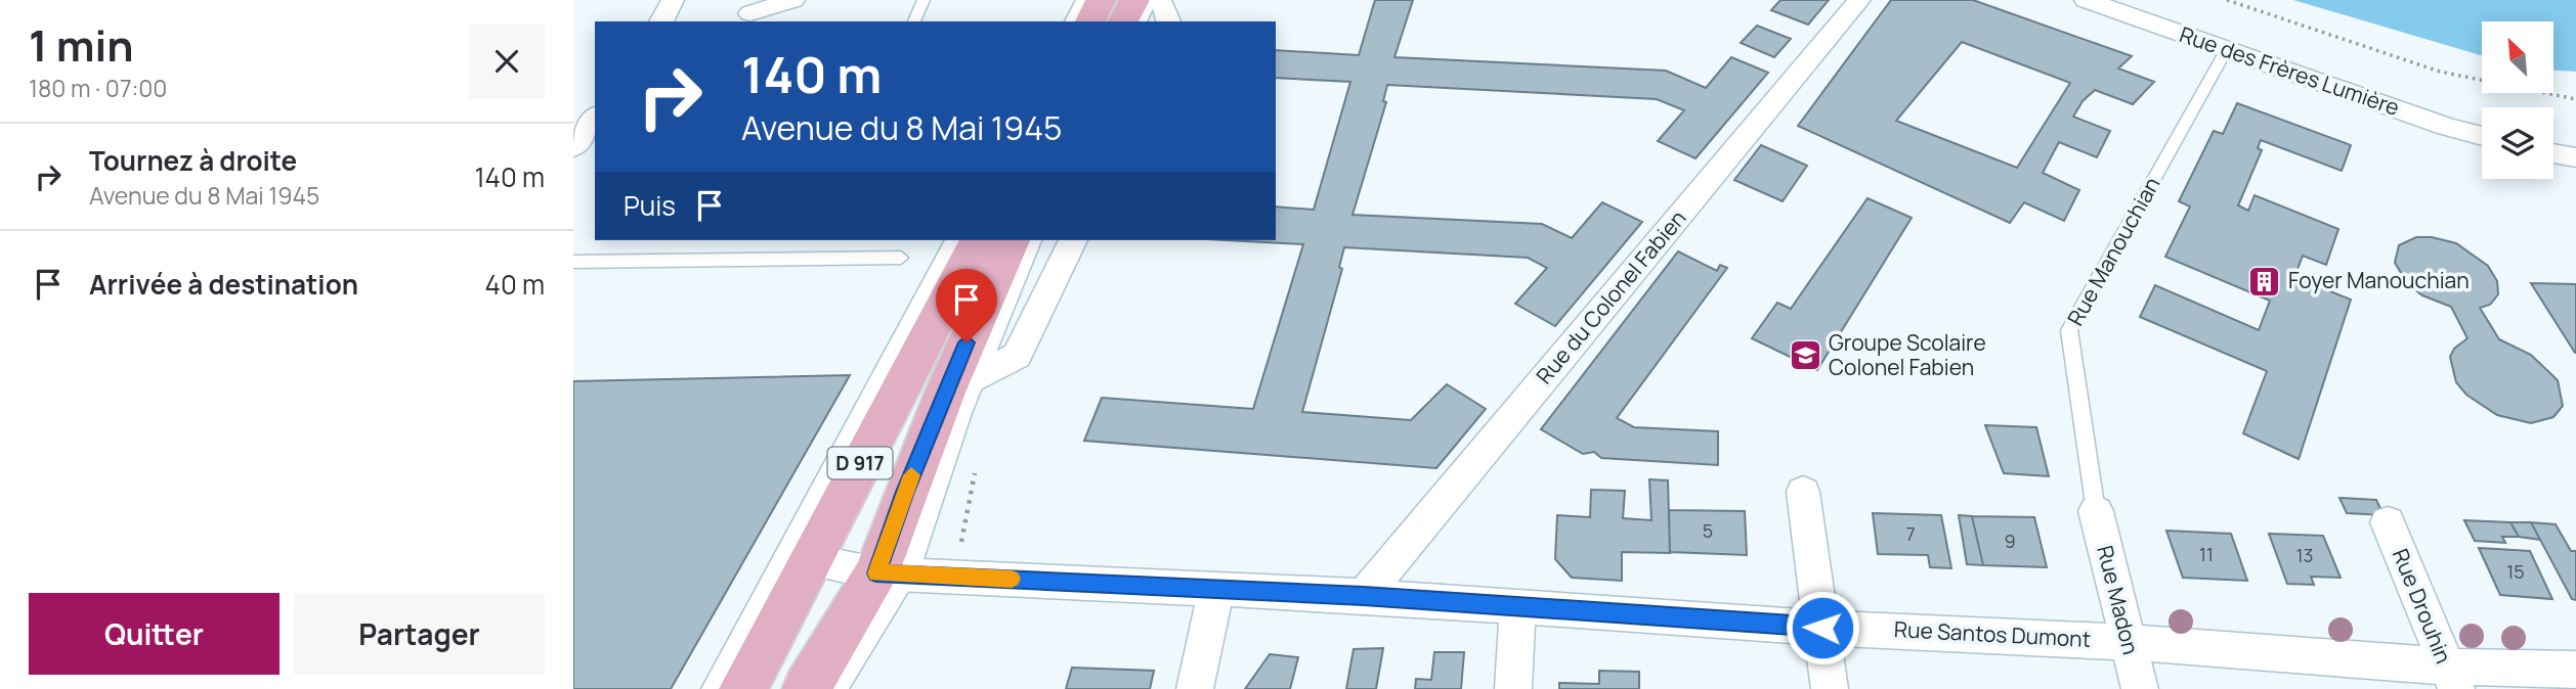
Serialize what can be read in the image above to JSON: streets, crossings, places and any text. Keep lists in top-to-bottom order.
{
  "streets": {
    "main road": ["D 917"],
    "street": [
      "Rue des Frères Lumière",
      "Rue du Colonel Fabien",
      "Rue Madon",
      "Rue Drouhin",
      "Rue Santos Dumont"
    ],
    "lane": ["Rue Manouchian"]
  },
  "crossings": [
    ["Rue des Frères Lumière", "Rue Manouchian"],
    ["Rue Manouchian", "Rue Madon"],
    ["Rue du Colonel Fabien", "Rue Santos Dumont"],
    ["D 917", "Rue Santos Dumont"],
    ["Rue Madon", "Rue Santos Dumont"],
    ["Rue Drouhin", "Rue Santos Dumont"]
  ],
  "places": {
    "building": ["Foyer Manouchian"],
    "school or university": ["Groupe Scolaire Colonel Fabien"]
  },
  "house_numbers": [
    "5",
    "7",
    "9",
    "11",
    "13",
    "15"
  ],
  "north": "top left",
  "page": {
    "heading": ["1 min", "180 m · 07:00"],
    "turn": ["140 m", "Avenue du 8 Mai 1945"],
    "list": [
      {
        "name": "Tournez à droite",
        "note": "Avenue du 8 Mai 1945",
        "value": "140 m"
      },
      {
        "name": "Arrivée à destination",
        "value": "40 m"
      }
    ],
    "then": "Puis",
    "buttons": ["Quitter", "Partager"]
  }
}
